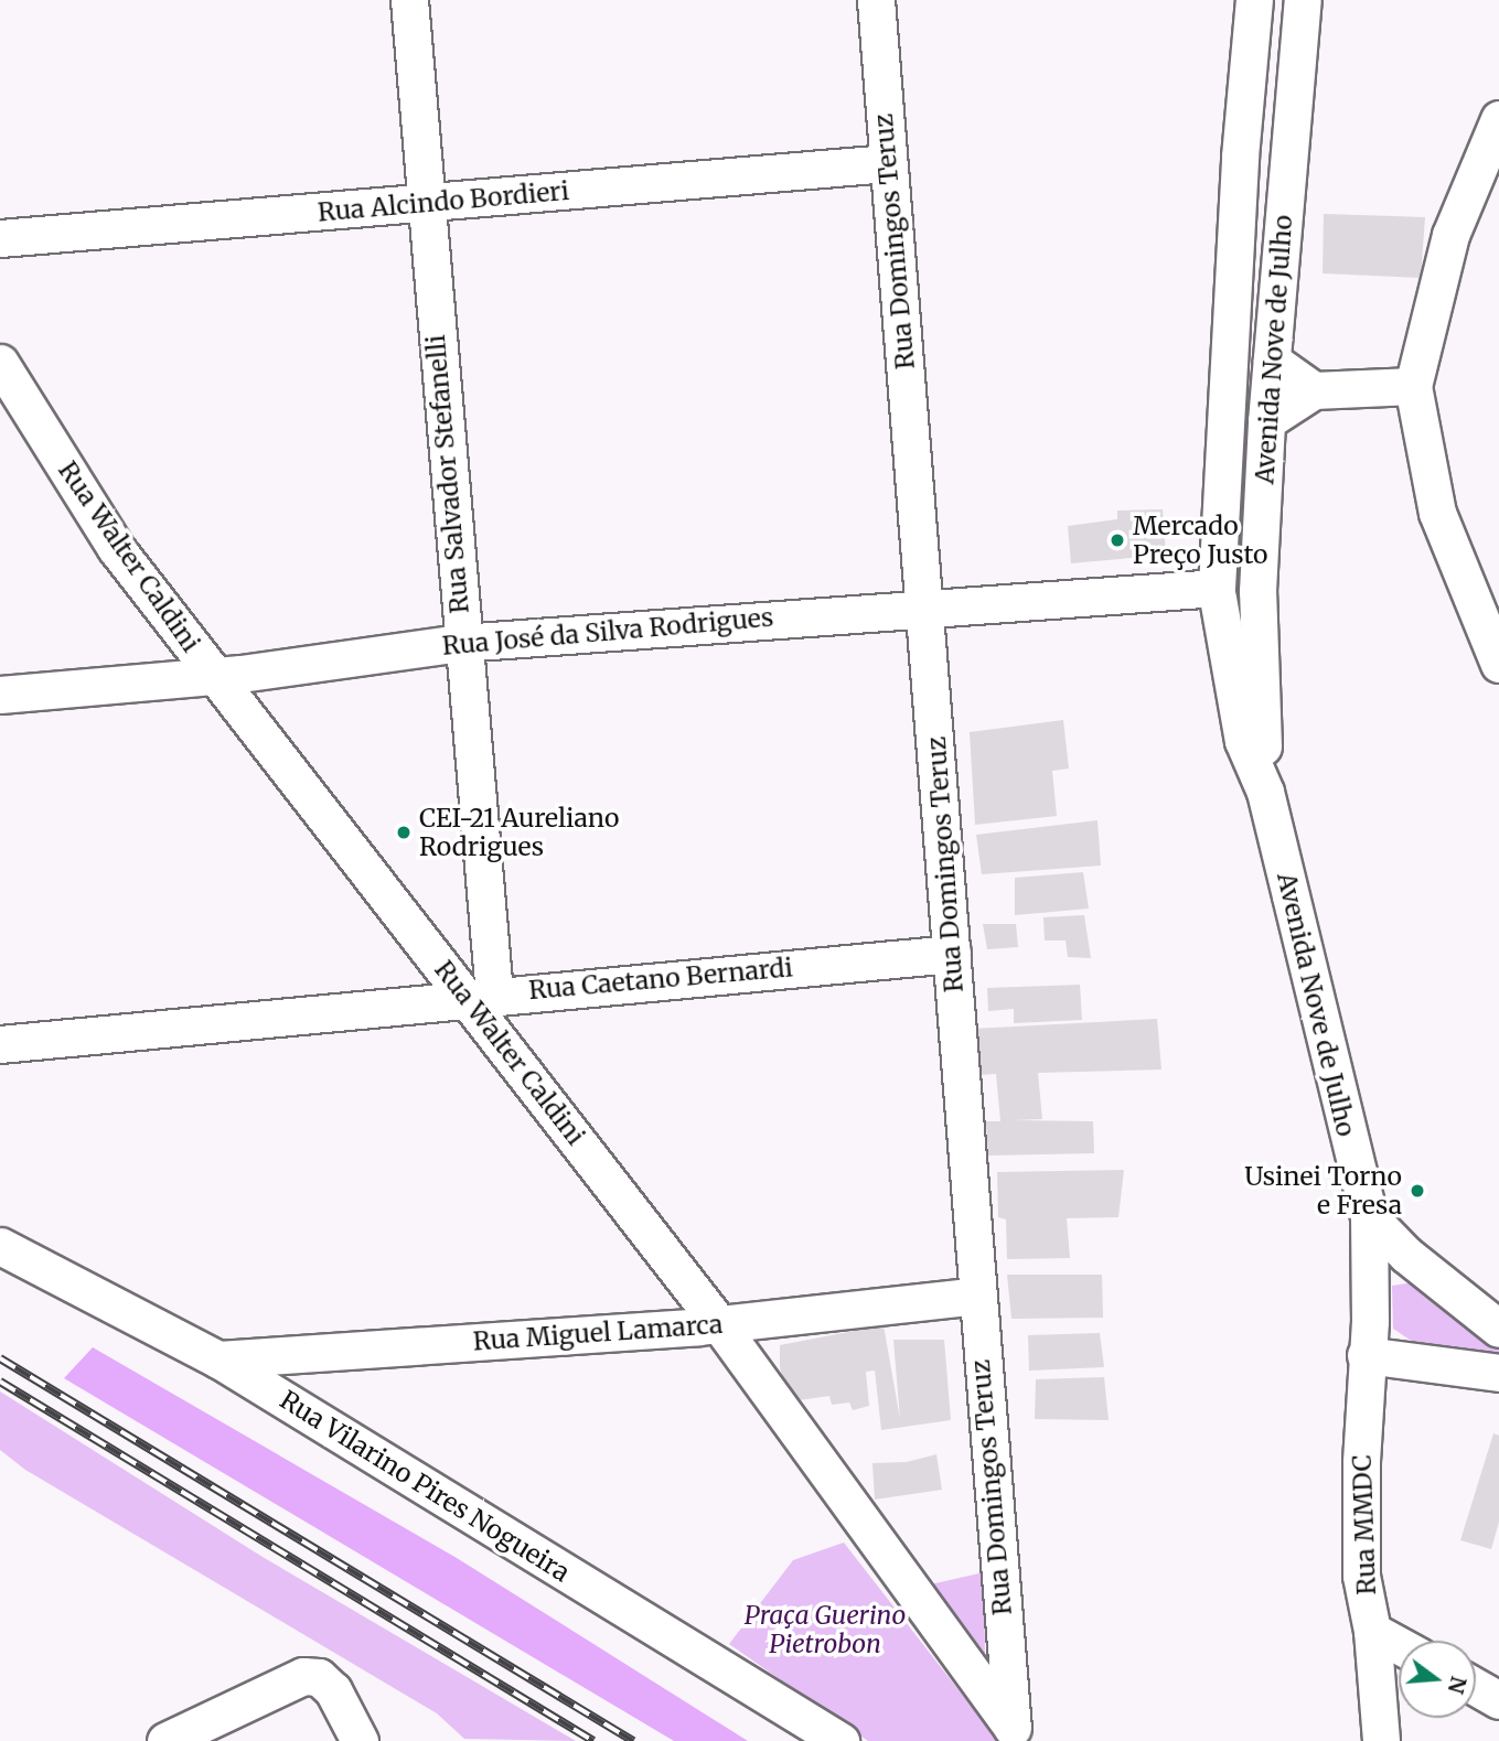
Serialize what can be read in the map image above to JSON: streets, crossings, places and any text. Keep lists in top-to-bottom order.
{
  "streets": {
    "street": [
      "Rua Alcindo Bordieri",
      "Rua Domingos Teruz",
      "Avenida Nove de Julho",
      "Rua Salvador Stefanelli",
      "Rua Walter Caldini",
      "Rua José da Silva Rodrigues",
      "Rua Caetano Bernardi",
      "Rua Miguel Lamarca",
      "Rua Vilarino Pires Nogueira",
      "Rua MMDC"
    ]
  },
  "crossings": [
    ["Rua Alcindo Bordieri", "Rua Domingos Teruz"],
    ["Rua Alcindo Bordieri", "Rua Salvador Stefanelli"],
    ["Rua Domingos Teruz", "Rua Walter Caldini"],
    ["Rua Domingos Teruz", "Rua José da Silva Rodrigues"],
    ["Rua Domingos Teruz", "Rua Caetano Bernardi"],
    ["Rua Domingos Teruz", "Rua Miguel Lamarca"],
    ["Avenida Nove de Julho", "Rua José da Silva Rodrigues"],
    ["Avenida Nove de Julho", "Rua MMDC"],
    ["Rua Salvador Stefanelli", "Rua Walter Caldini"],
    ["Rua Salvador Stefanelli", "Rua José da Silva Rodrigues"],
    ["Rua Salvador Stefanelli", "Rua Caetano Bernardi"],
    ["Rua Walter Caldini", "Rua José da Silva Rodrigues"],
    ["Rua Walter Caldini", "Rua Caetano Bernardi"],
    ["Rua Walter Caldini", "Rua Miguel Lamarca"],
    ["Rua Miguel Lamarca", "Rua Vilarino Pires Nogueira"]
  ],
  "parks": ["Praça Guerino Pietrobon"],
  "places": ["Mercado Preço Justo", "CEI-21 Aureliano Rodrigues", "Usinei Torno e Fresa"],
  "north": "right"
}
